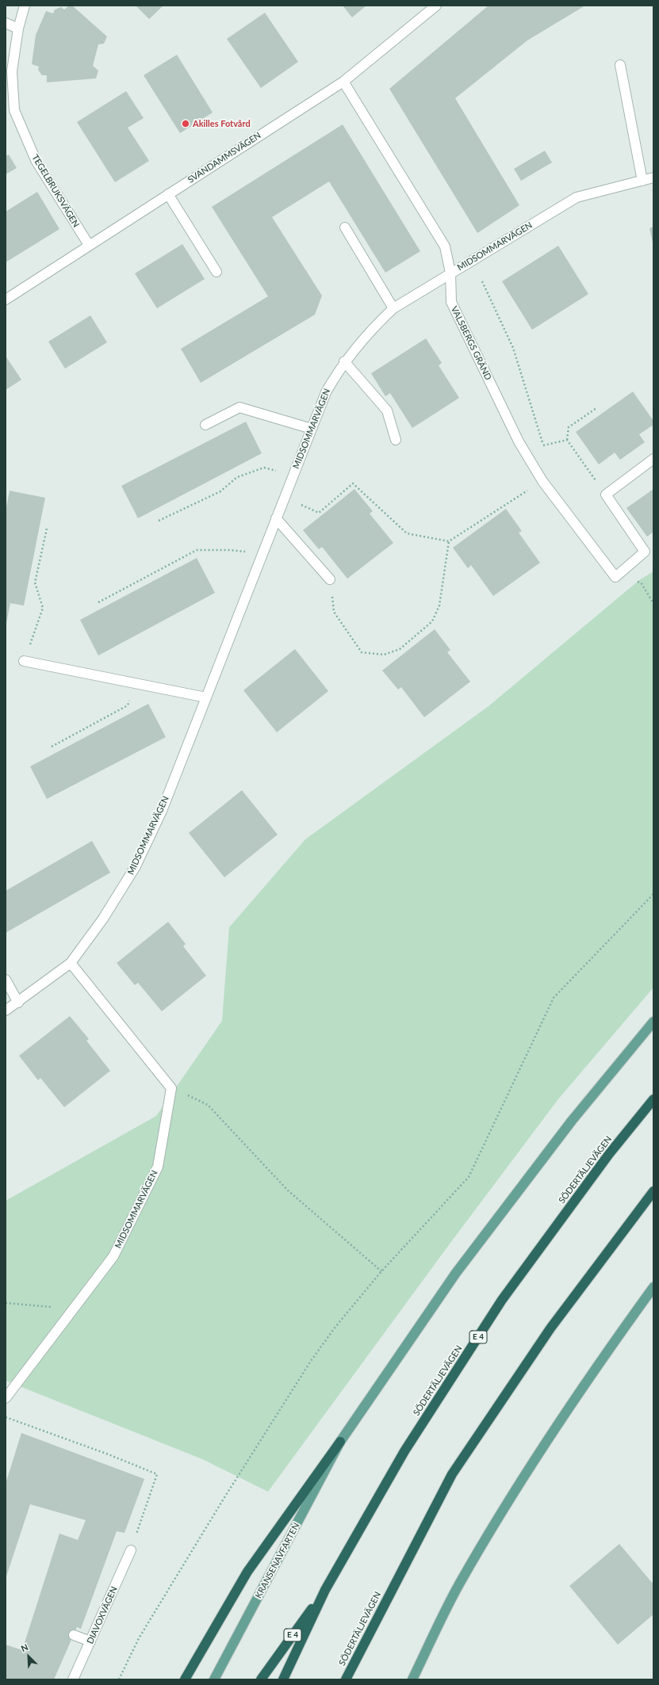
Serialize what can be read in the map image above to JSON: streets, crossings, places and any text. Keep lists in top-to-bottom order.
{
  "streets": {
    "highway": ["SÖDERTÄLJEVÄGEN", "E 4"],
    "main road": ["KRANSENAVFARTEN"],
    "street": [
      "SVANDAMMSVÄGEN",
      "TEGELBRUKSVÄGEN",
      "MIDSOMMARVÄGEN",
      "VALSBERGS GRÄND",
      "DIAVOXVÄGEN"
    ]
  },
  "crossings": [
    ["SVANDAMMSVÄGEN", "TEGELBRUKSVÄGEN"],
    ["SVANDAMMSVÄGEN", "VALSBERGS GRÄND"],
    ["MIDSOMMARVÄGEN", "VALSBERGS GRÄND"],
    ["SÖDERTÄLJEVÄGEN", "E 4"]
  ],
  "places": ["Akilles Fotvård"],
  "north": "top left"
}
